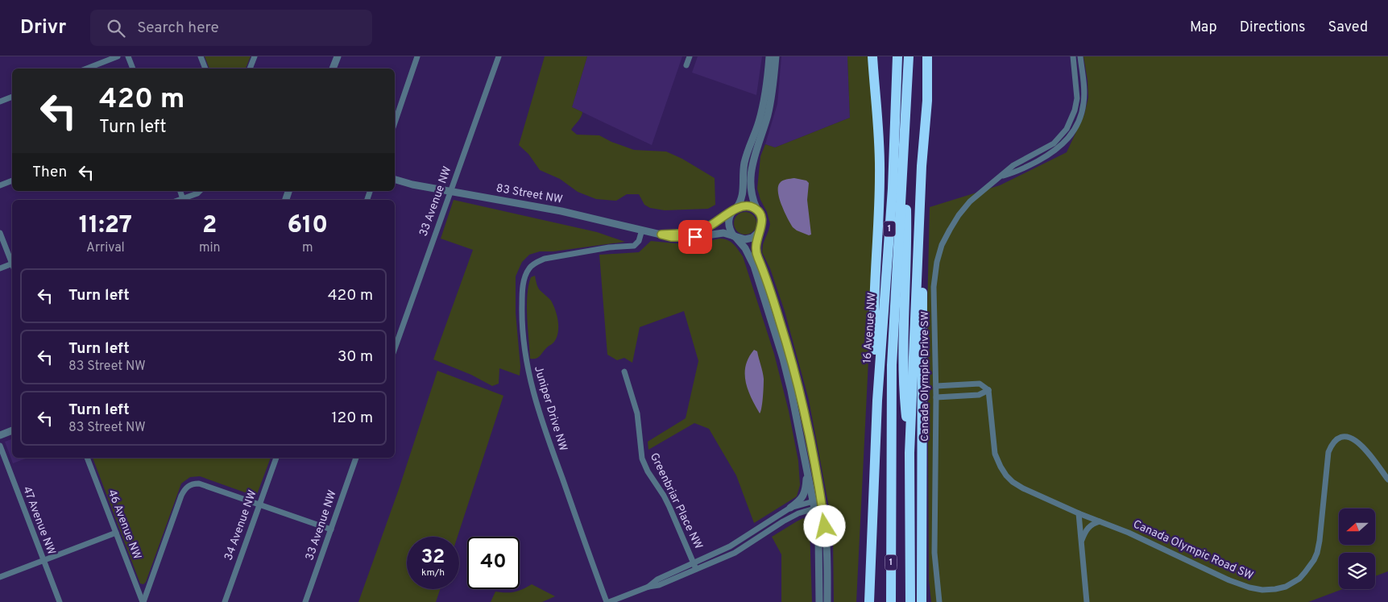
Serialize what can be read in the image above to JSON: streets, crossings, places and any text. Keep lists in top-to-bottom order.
{
  "streets": {
    "highway": ["1", "16 Avenue NW"],
    "street": [
      "83 Street NW",
      "33 Avenue NW",
      "Canada Olympic Drive SW",
      "Juniper Drive NW",
      "Greenbriar Place NW",
      "47 Avenue NW",
      "46 Avenue NW",
      "34 Avenue NW",
      "Canada Olympic Road SW"
    ]
  },
  "crossings": [
    ["83 Street NW", "33 Avenue NW"],
    ["83 Street NW", "Juniper Drive NW"]
  ],
  "north": "left",
  "page": {
    "header": "Drivr",
    "search": "Search here",
    "nav": ["Map", "Directions", "Saved"],
    "turn": ["420 m", "Turn left"],
    "then": "Then",
    "eta": [
      "11:27",
      "Arrival",
      "2",
      "min",
      "610",
      "m"
    ],
    "list": [
      {
        "name": "Turn left",
        "value": "420 m"
      },
      {
        "name": "Turn left",
        "note": "83 Street NW",
        "value": "30 m"
      },
      {
        "name": "Turn left",
        "note": "83 Street NW",
        "value": "120 m"
      }
    ],
    "speed": "32 km/h",
    "limit": "40"
  }
}
